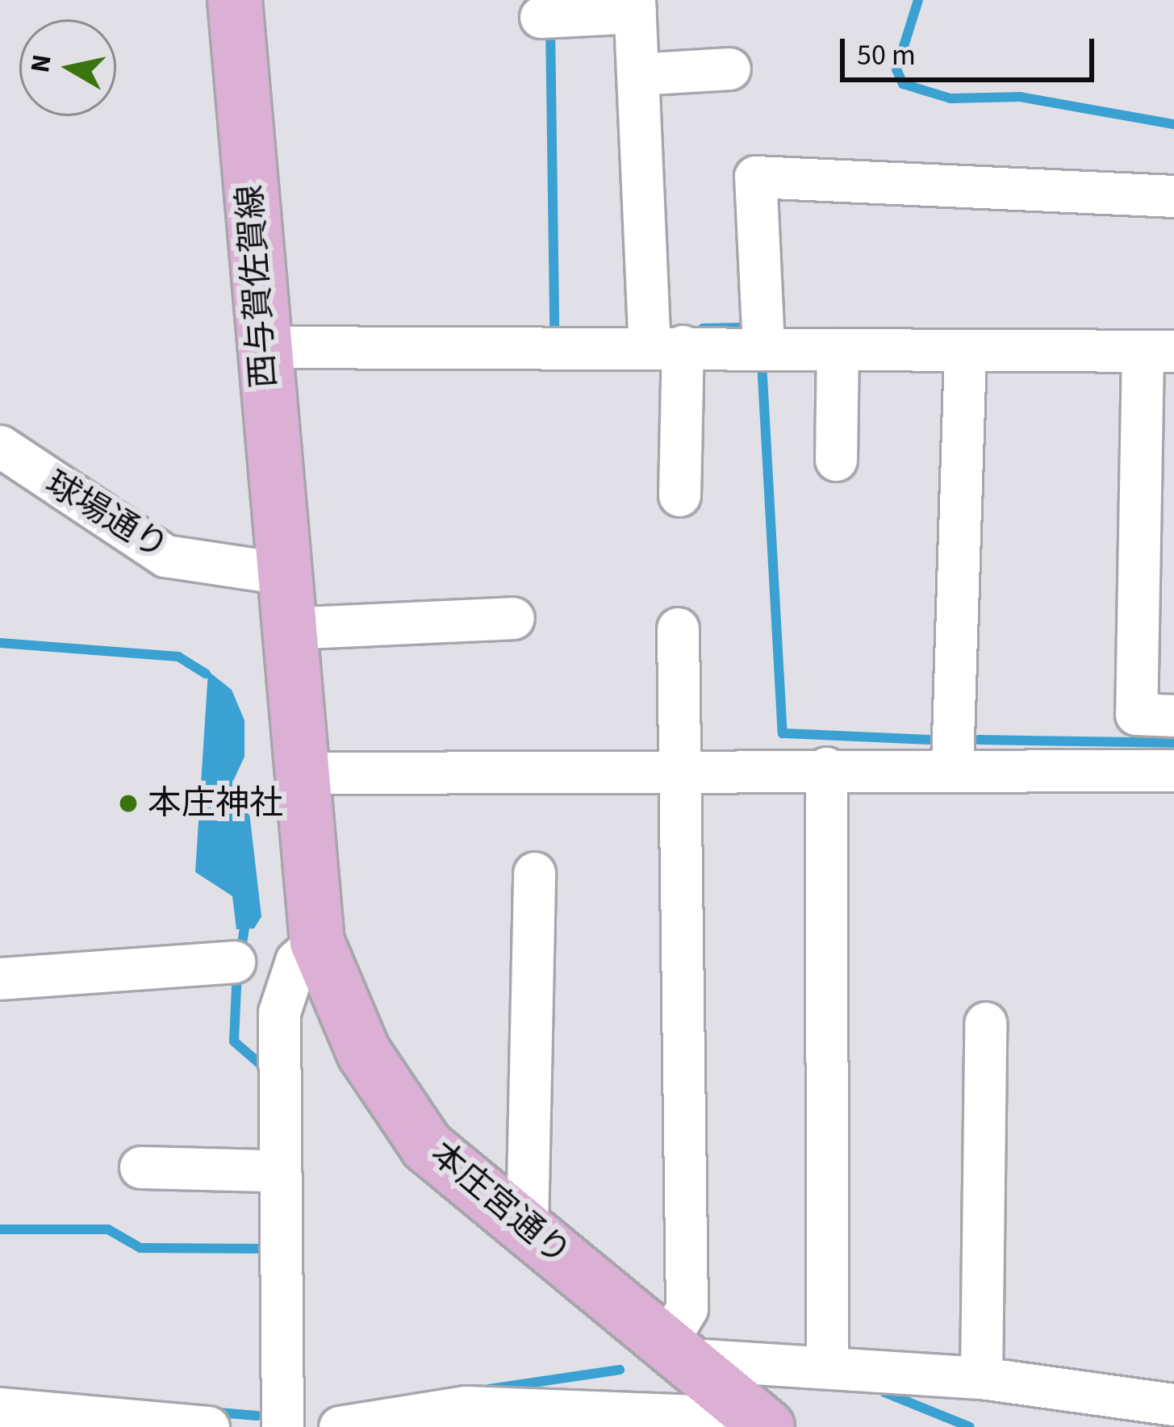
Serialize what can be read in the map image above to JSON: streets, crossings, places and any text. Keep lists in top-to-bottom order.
{
  "streets": {
    "main road": ["西与賀佐賀線", "本庄宮通り"],
    "street": ["球場通り"]
  },
  "crossings": [
    ["西与賀佐賀線", "球場通り"],
    ["西与賀佐賀線", "本庄宮通り"],
    ["球場通り", "本庄宮通り"]
  ],
  "places": ["本庄神社"],
  "scale_bar": "50 m",
  "north": "left"
}
